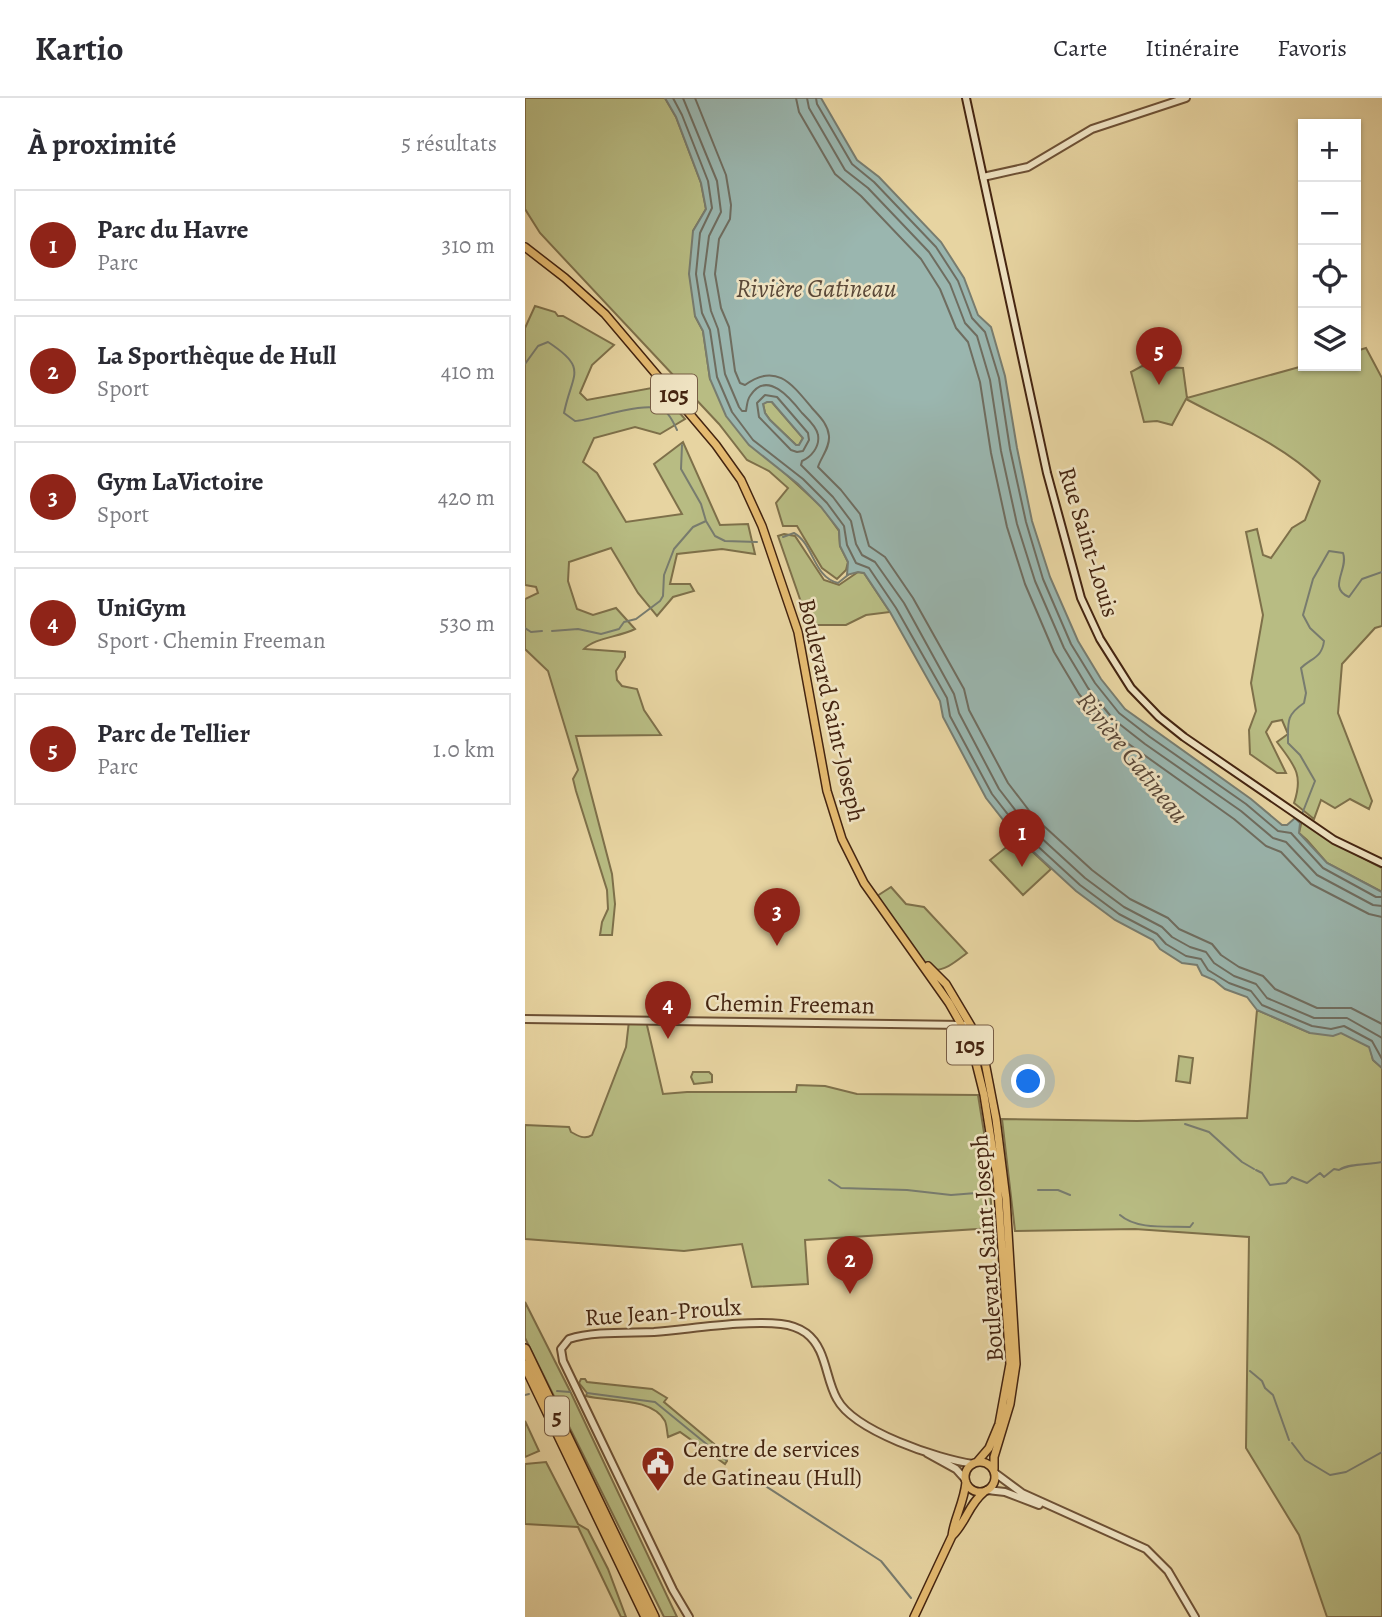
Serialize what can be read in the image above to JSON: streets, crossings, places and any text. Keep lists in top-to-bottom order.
{
  "streets": {
    "highway": ["5"],
    "main road": ["105", "Boulevard Saint-Joseph"],
    "street": ["Rue Saint-Louis", "Chemin Freeman", "Rue Jean-Proulx"]
  },
  "crossings": [
    ["105", "Boulevard Saint-Joseph"],
    ["105", "Rue Jean-Proulx"],
    ["Boulevard Saint-Joseph", "Chemin Freeman"],
    ["Boulevard Saint-Joseph", "Rue Jean-Proulx"]
  ],
  "water": ["Rivière Gatineau"],
  "places": {
    "public building": ["Centre de services de Gatineau (Hull)"]
  },
  "page": {
    "header": "Kartio",
    "nav": ["Carte", "Itinéraire", "Favoris"],
    "heading": ["À proximité", "5 résultats"],
    "map_buttons": ["+", "−"],
    "list": [
      {
        "mark": "1",
        "name": "Parc du Havre",
        "note": "Parc",
        "value": "310 m"
      },
      {
        "mark": "2",
        "name": "La Sporthèque de Hull",
        "note": "Sport",
        "value": "410 m"
      },
      {
        "mark": "3",
        "name": "Gym LaVictoire",
        "note": "Sport",
        "value": "420 m"
      },
      {
        "mark": "4",
        "name": "UniGym",
        "note": "Sport · Chemin Freeman",
        "value": "530 m"
      },
      {
        "mark": "5",
        "name": "Parc de Tellier",
        "note": "Parc",
        "value": "1.0 km"
      }
    ],
    "pins": [
      "5",
      "1",
      "3",
      "4",
      "2"
    ]
  }
}
